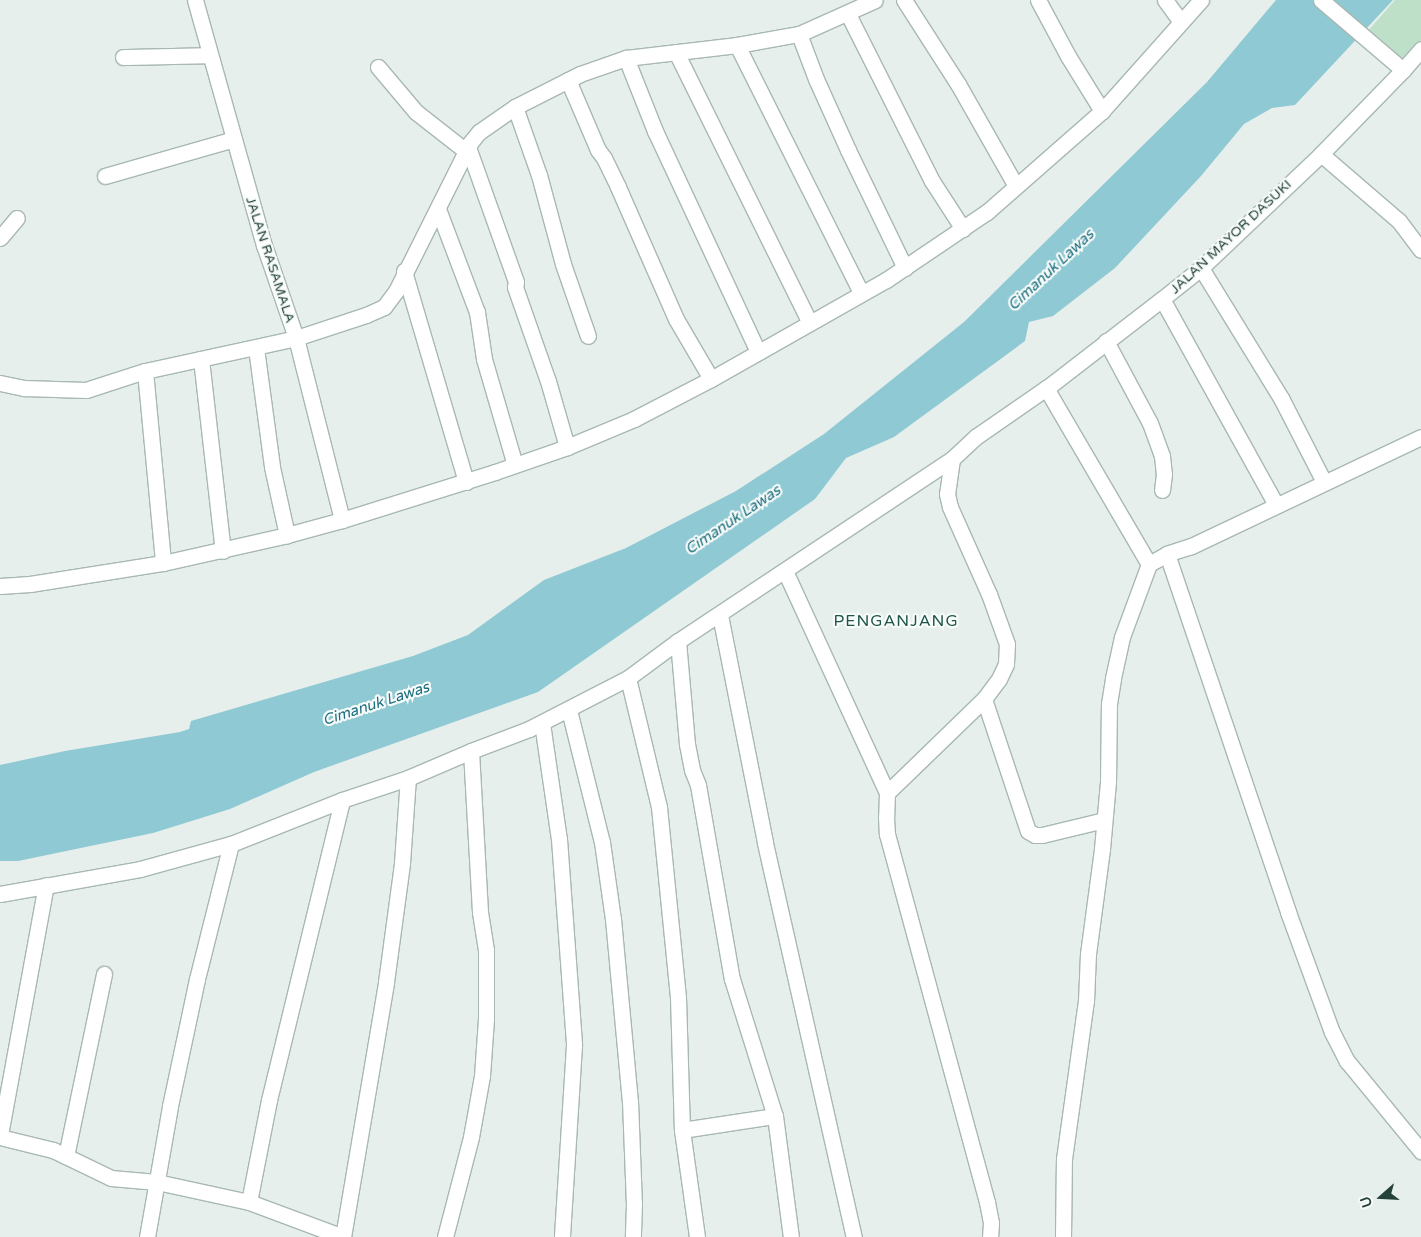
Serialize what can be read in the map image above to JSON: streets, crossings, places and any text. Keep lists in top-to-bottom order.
{
  "streets": {
    "street": ["JALAN MAYOR DASUKI", "JALAN RASAMALA"]
  },
  "districts": ["PENGANJANG"],
  "water": ["Cimanuk Lawas"],
  "north": "left"
}
